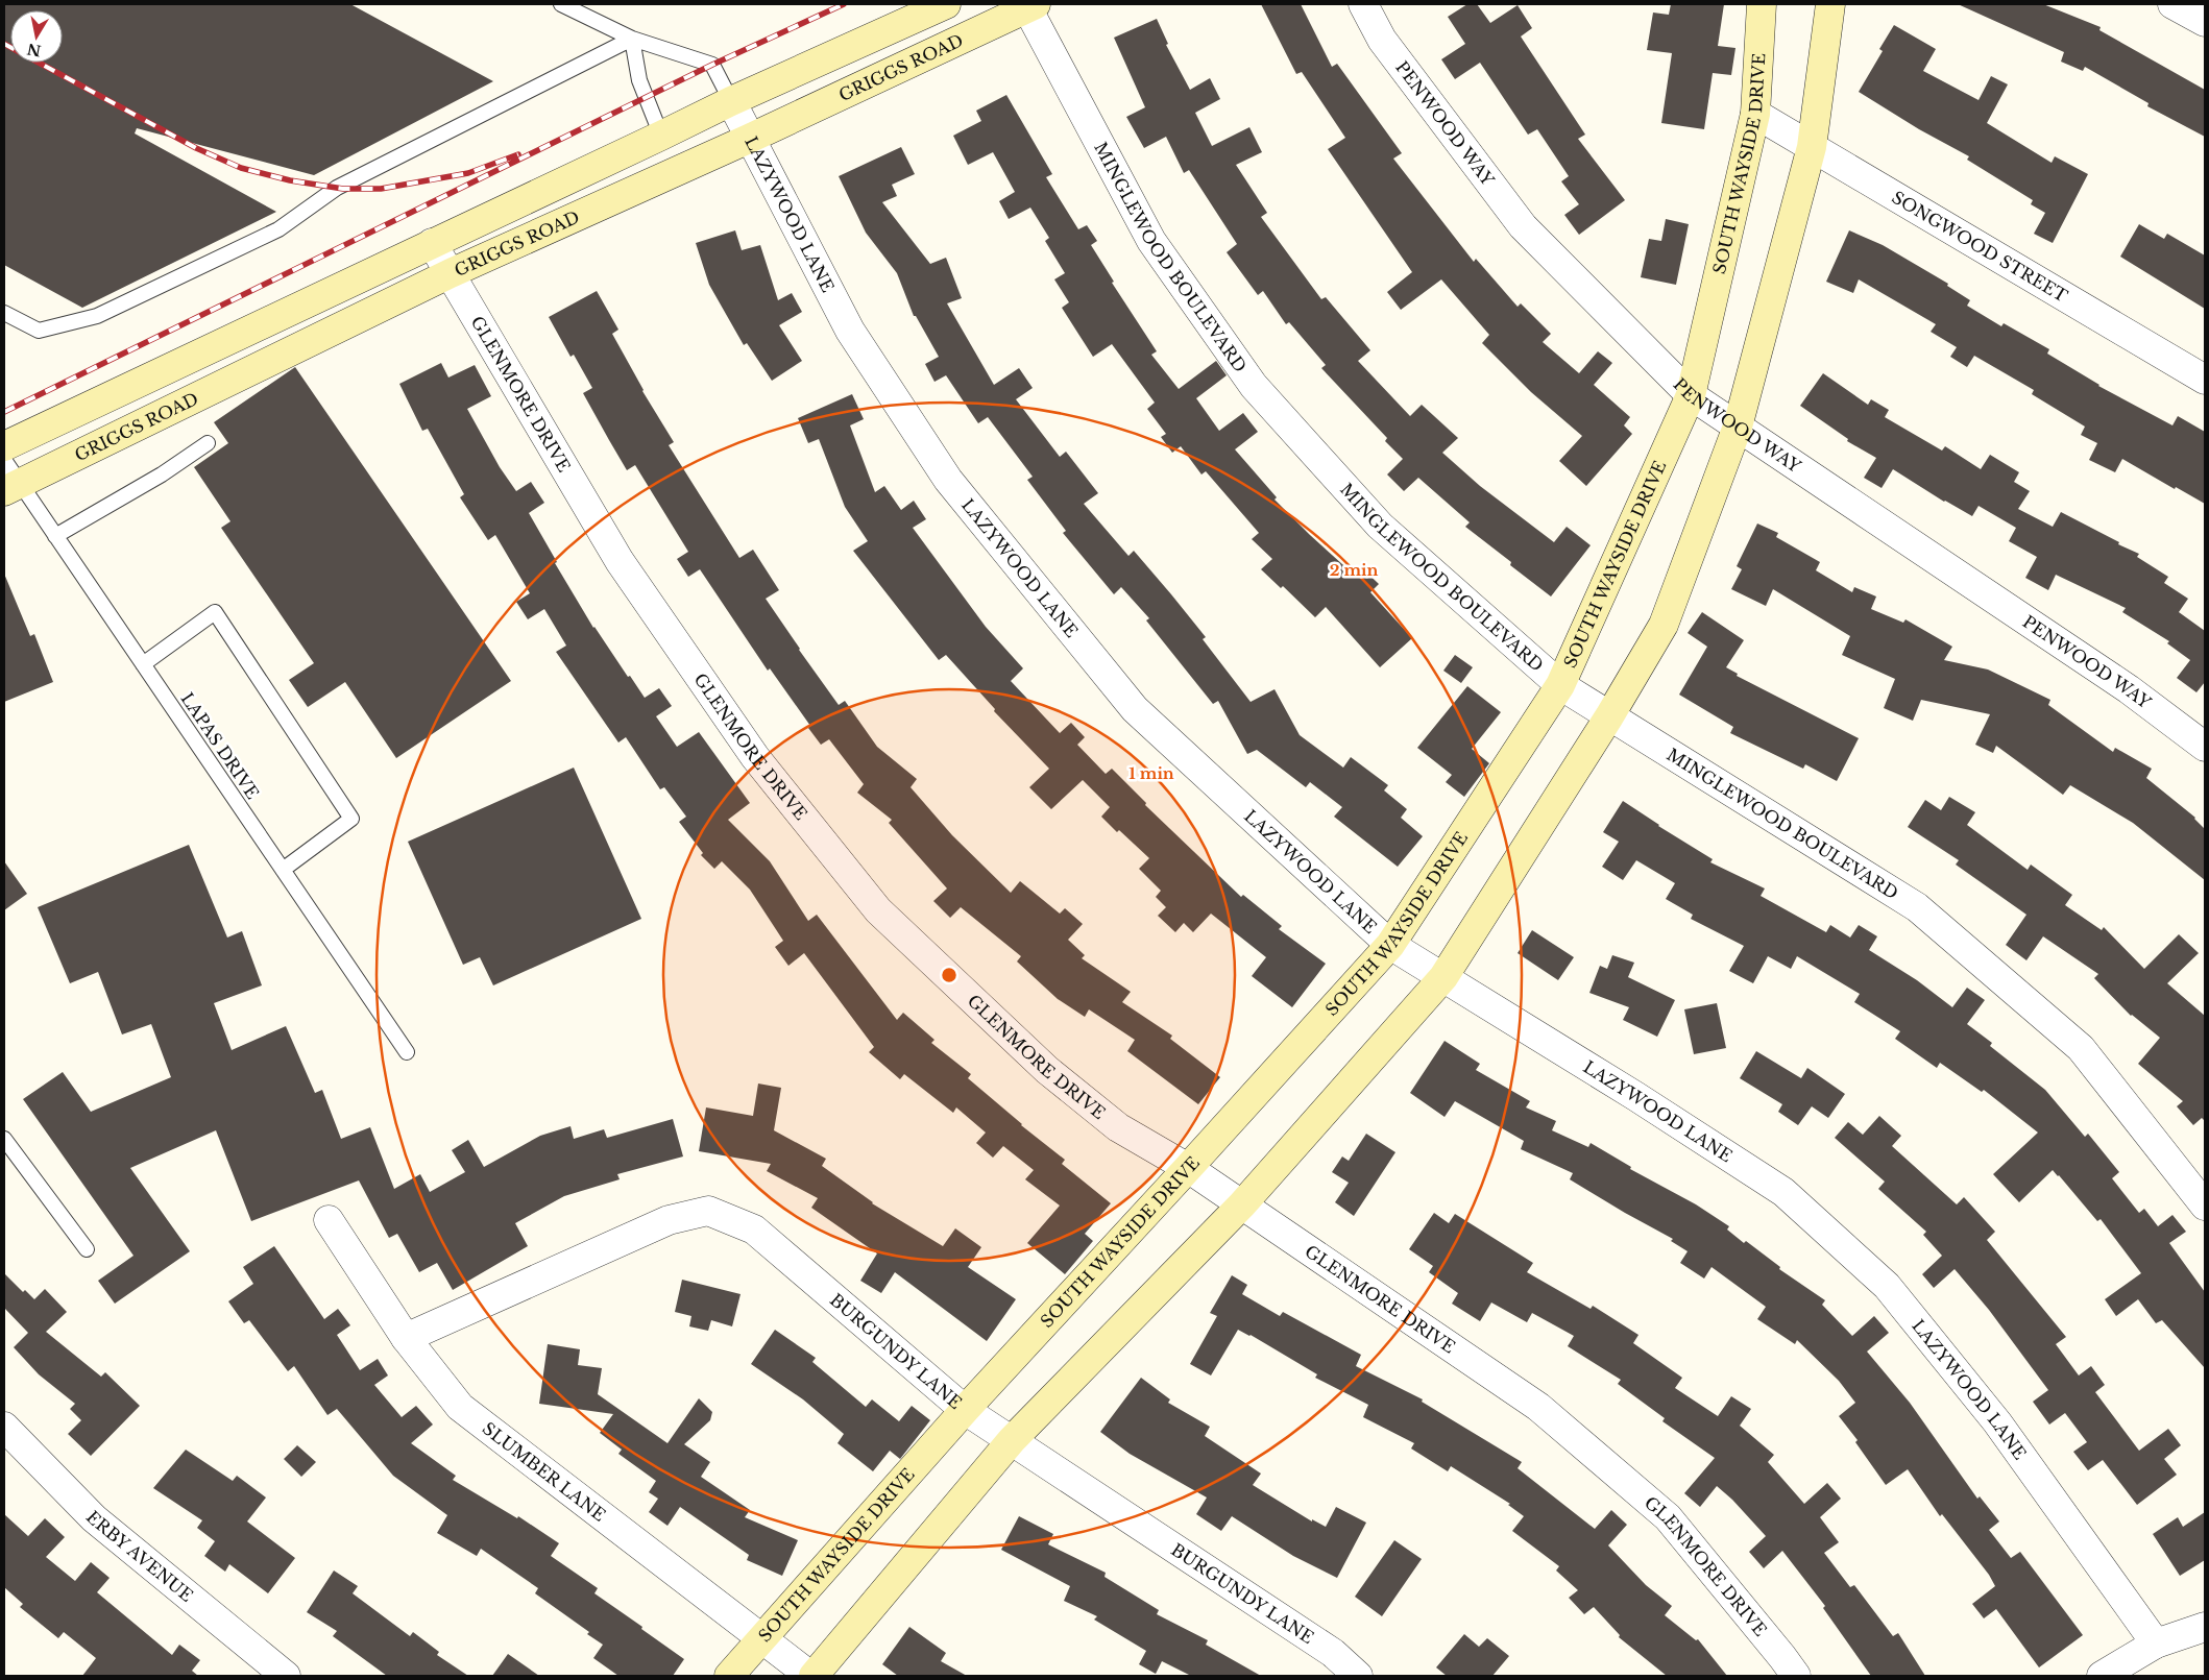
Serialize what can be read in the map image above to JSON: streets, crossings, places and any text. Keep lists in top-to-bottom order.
{
  "streets": {
    "main road": ["GRIGGS ROAD", "SOUTH WAYSIDE DRIVE"],
    "street": [
      "PENWOOD WAY",
      "LAZYWOOD LANE",
      "SONGWOOD STREET",
      "MINGLEWOOD BOULEVARD",
      "GLENMORE DRIVE",
      "BURGUNDY LANE",
      "SLUMBER LANE",
      "ERBY AVENUE"
    ],
    "lane": ["LAPAS DRIVE"]
  },
  "crossings": [
    ["GRIGGS ROAD", "LAZYWOOD LANE"],
    ["GRIGGS ROAD", "MINGLEWOOD BOULEVARD"],
    ["GRIGGS ROAD", "GLENMORE DRIVE"],
    ["GRIGGS ROAD", "LAPAS DRIVE"],
    ["PENWOOD WAY", "SOUTH WAYSIDE DRIVE"],
    ["SOUTH WAYSIDE DRIVE", "LAZYWOOD LANE"],
    ["SOUTH WAYSIDE DRIVE", "SONGWOOD STREET"],
    ["SOUTH WAYSIDE DRIVE", "MINGLEWOOD BOULEVARD"],
    ["SOUTH WAYSIDE DRIVE", "GLENMORE DRIVE"],
    ["SOUTH WAYSIDE DRIVE", "BURGUNDY LANE"],
    ["SOUTH WAYSIDE DRIVE", "SLUMBER LANE"],
    ["BURGUNDY LANE", "SLUMBER LANE"]
  ],
  "north": "bottom",
  "rings": ["2 min", "1 min"]
}
